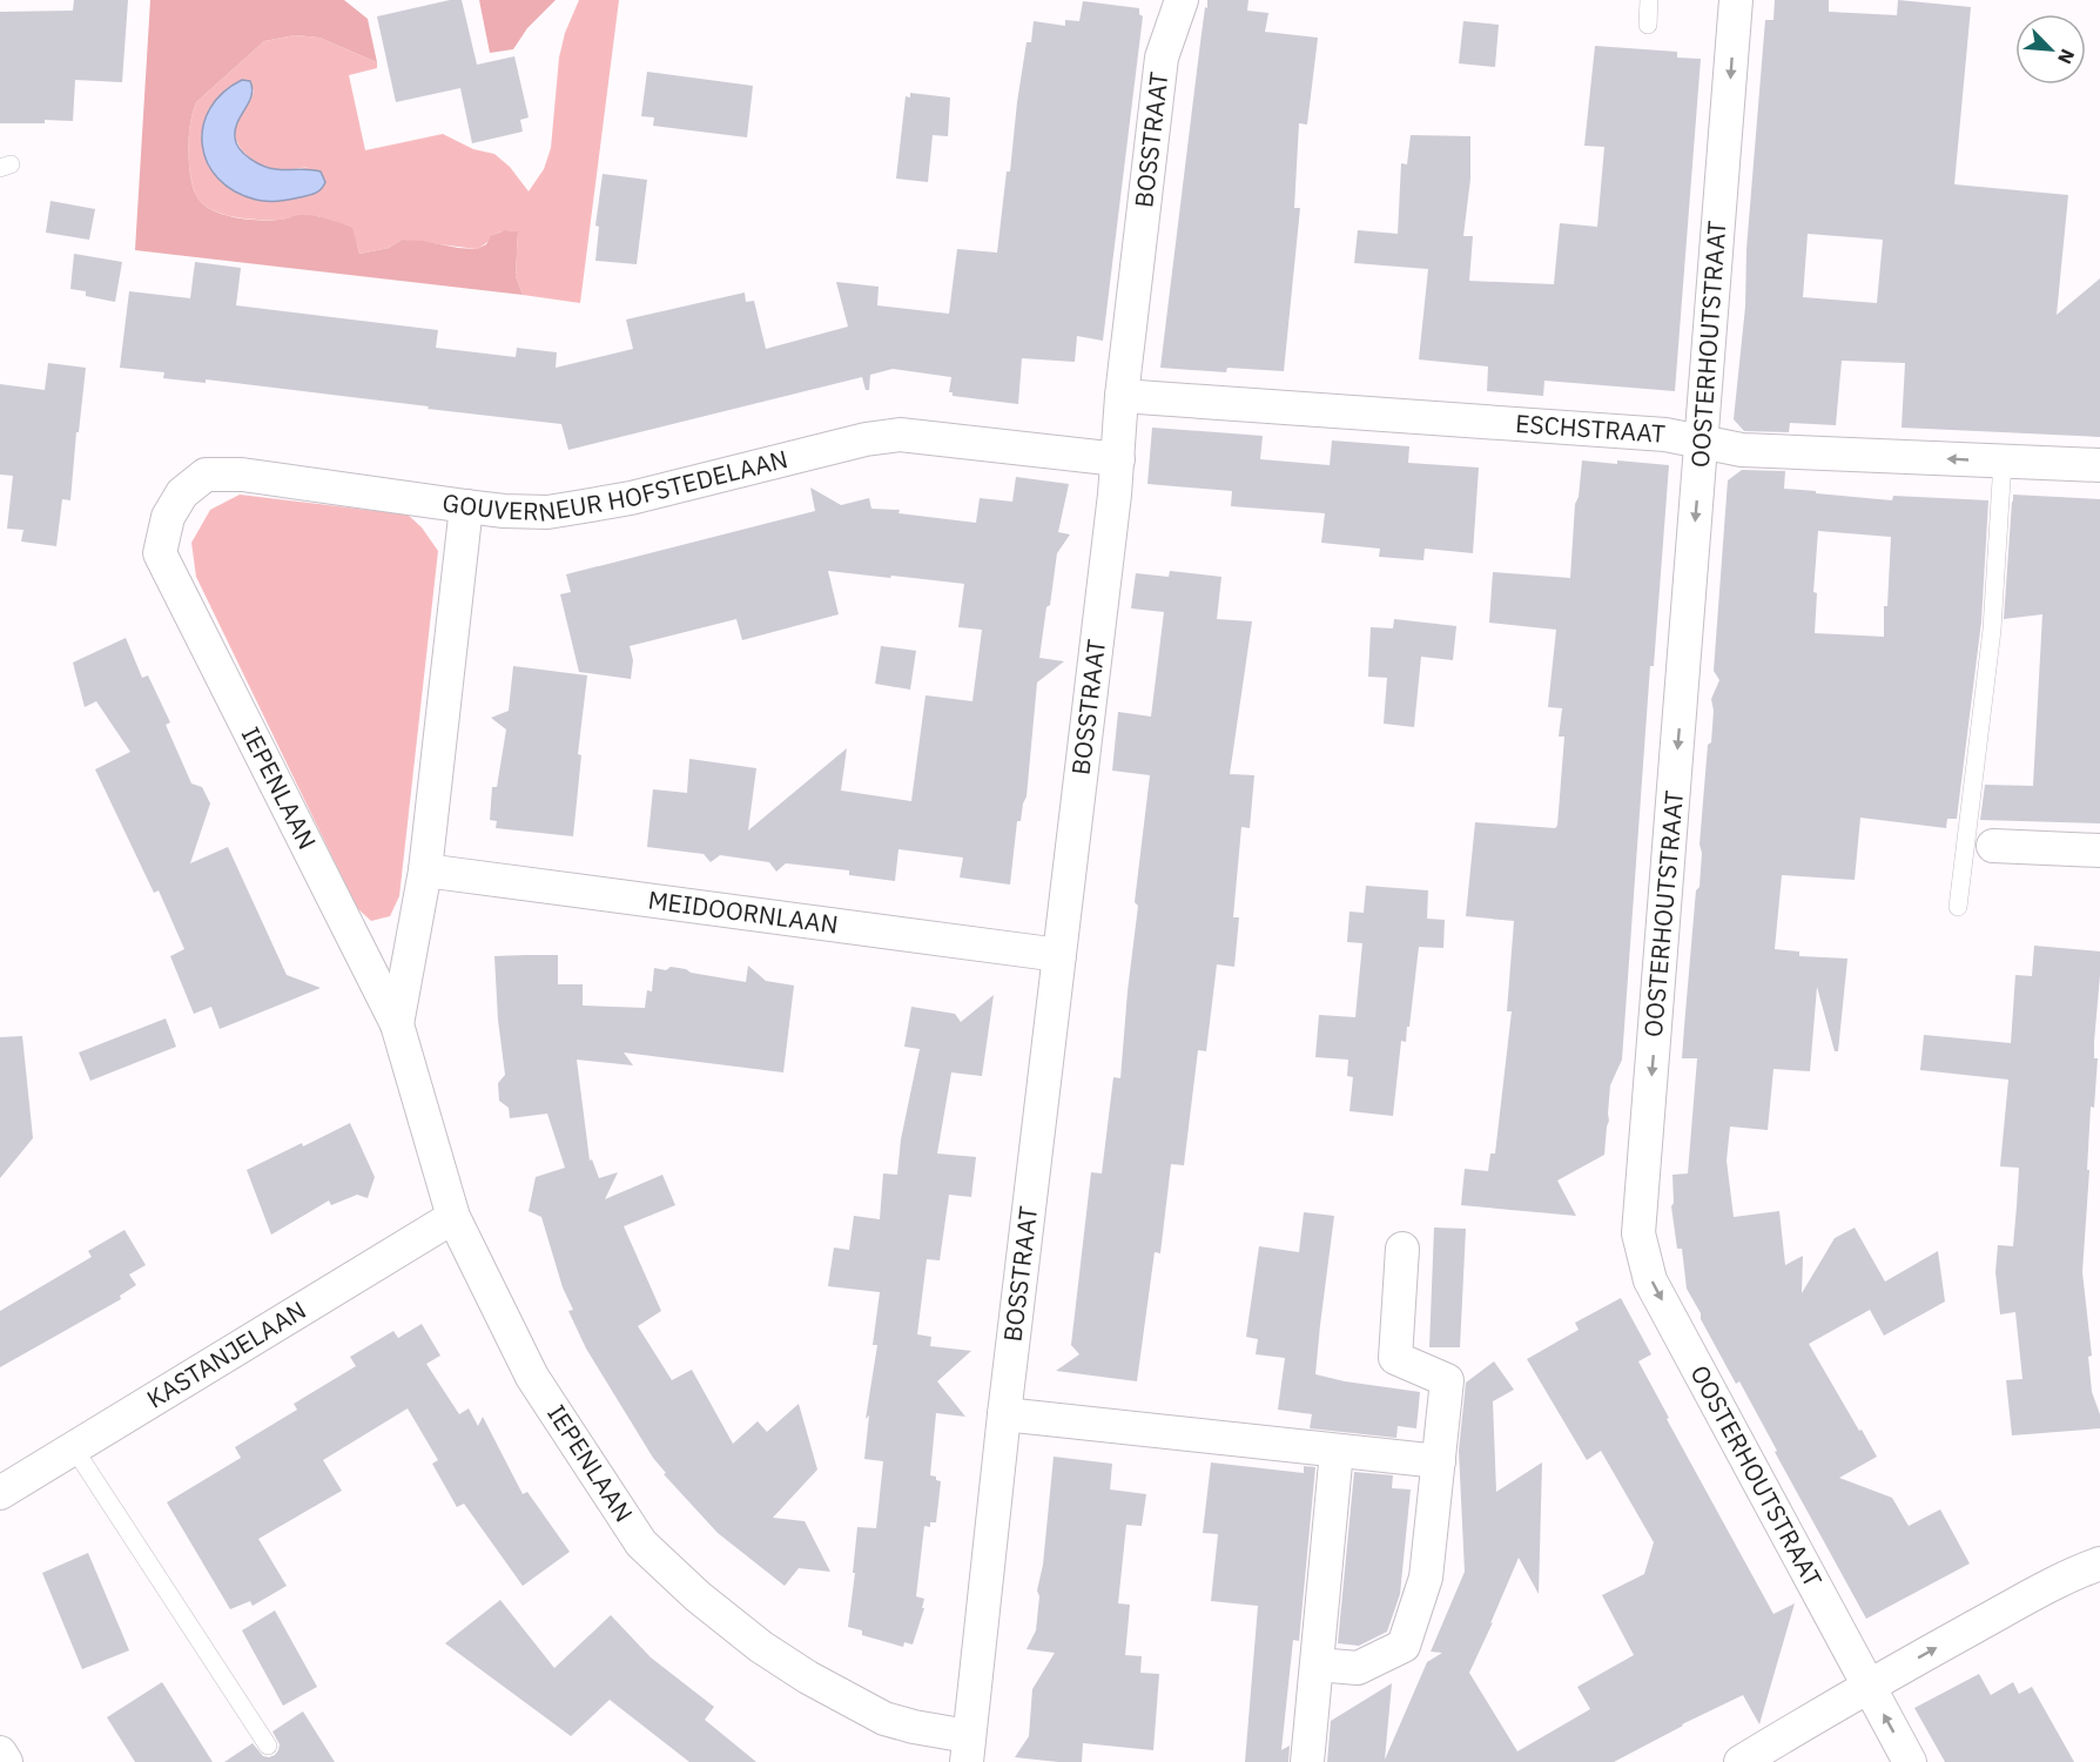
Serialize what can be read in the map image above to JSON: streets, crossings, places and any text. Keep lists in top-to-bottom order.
{
  "streets": {
    "street": [
      "BOSSTRAAT",
      "OOSTERHOUTSTRAAT",
      "ESCHSTRAAT",
      "GOUVERNEUR HOFSTEDELAAN",
      "IEPENLAAN",
      "MEIDOORNLAAN",
      "KASTANJELAAN"
    ]
  },
  "crossings": [
    ["BOSSTRAAT", "ESCHSTRAAT"],
    ["BOSSTRAAT", "GOUVERNEUR HOFSTEDELAAN"],
    ["BOSSTRAAT", "IEPENLAAN"],
    ["BOSSTRAAT", "MEIDOORNLAAN"],
    ["OOSTERHOUTSTRAAT", "ESCHSTRAAT"],
    ["GOUVERNEUR HOFSTEDELAAN", "IEPENLAAN"],
    ["IEPENLAAN", "MEIDOORNLAAN"],
    ["IEPENLAAN", "KASTANJELAAN"]
  ],
  "one_way": ["OOSTERHOUTSTRAAT"],
  "north": "bottom right"
}
